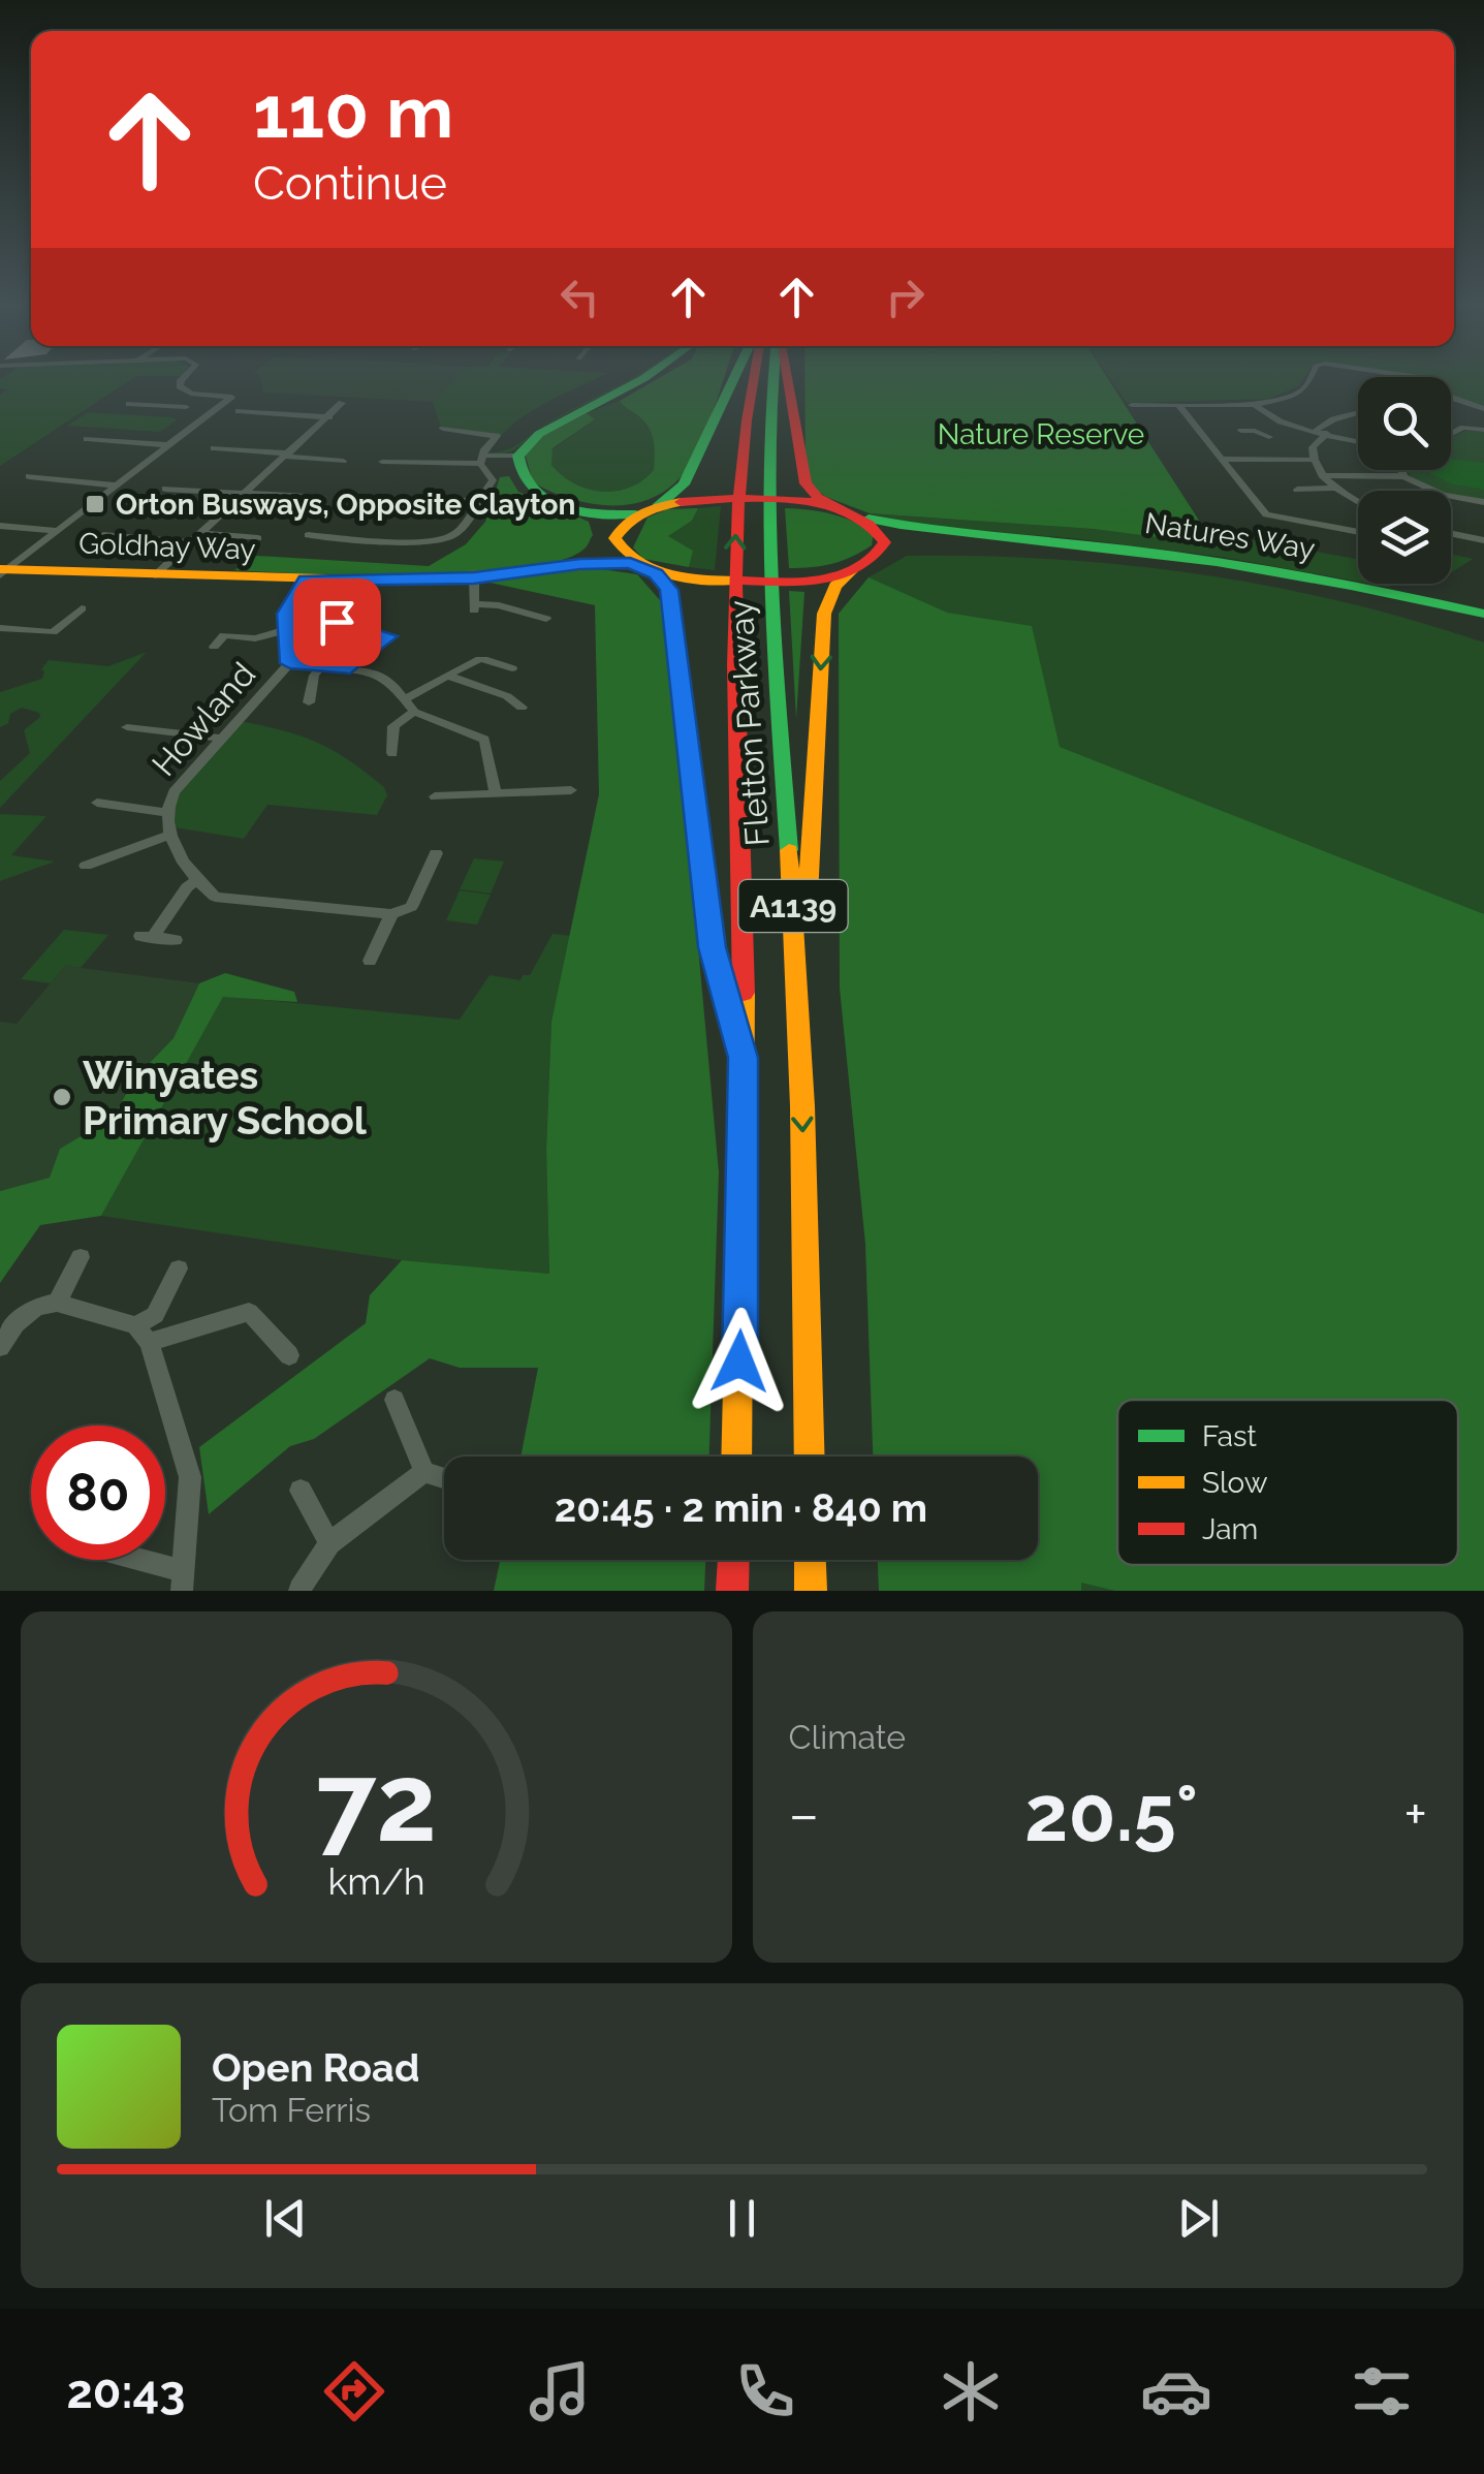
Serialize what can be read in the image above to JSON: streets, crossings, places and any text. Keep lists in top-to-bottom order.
{
  "streets": {
    "main road": [
      "Natures Way",
      "Goldhay Way",
      "Fletton Parkway",
      "A1139"
    ],
    "street": ["Howland"]
  },
  "parks": ["Nature Reserve"],
  "places": {
    "transit": ["Orton Busways, Opposite Clayton"],
    "other": ["Winyates Primary School"]
  },
  "legend": ["Fast", "Slow", "Jam"],
  "page": {
    "turn": ["110 m", "Continue"],
    "limit": "80",
    "trip": "20:45 · 2 min · 840 m",
    "tile": "Climate",
    "heat": ["−", "20.5°", "+"],
    "song": ["Open Road", "Tom Ferris"],
    "tabs": "20:43",
    "gauge": ["72", "km/h"]
  }
}
